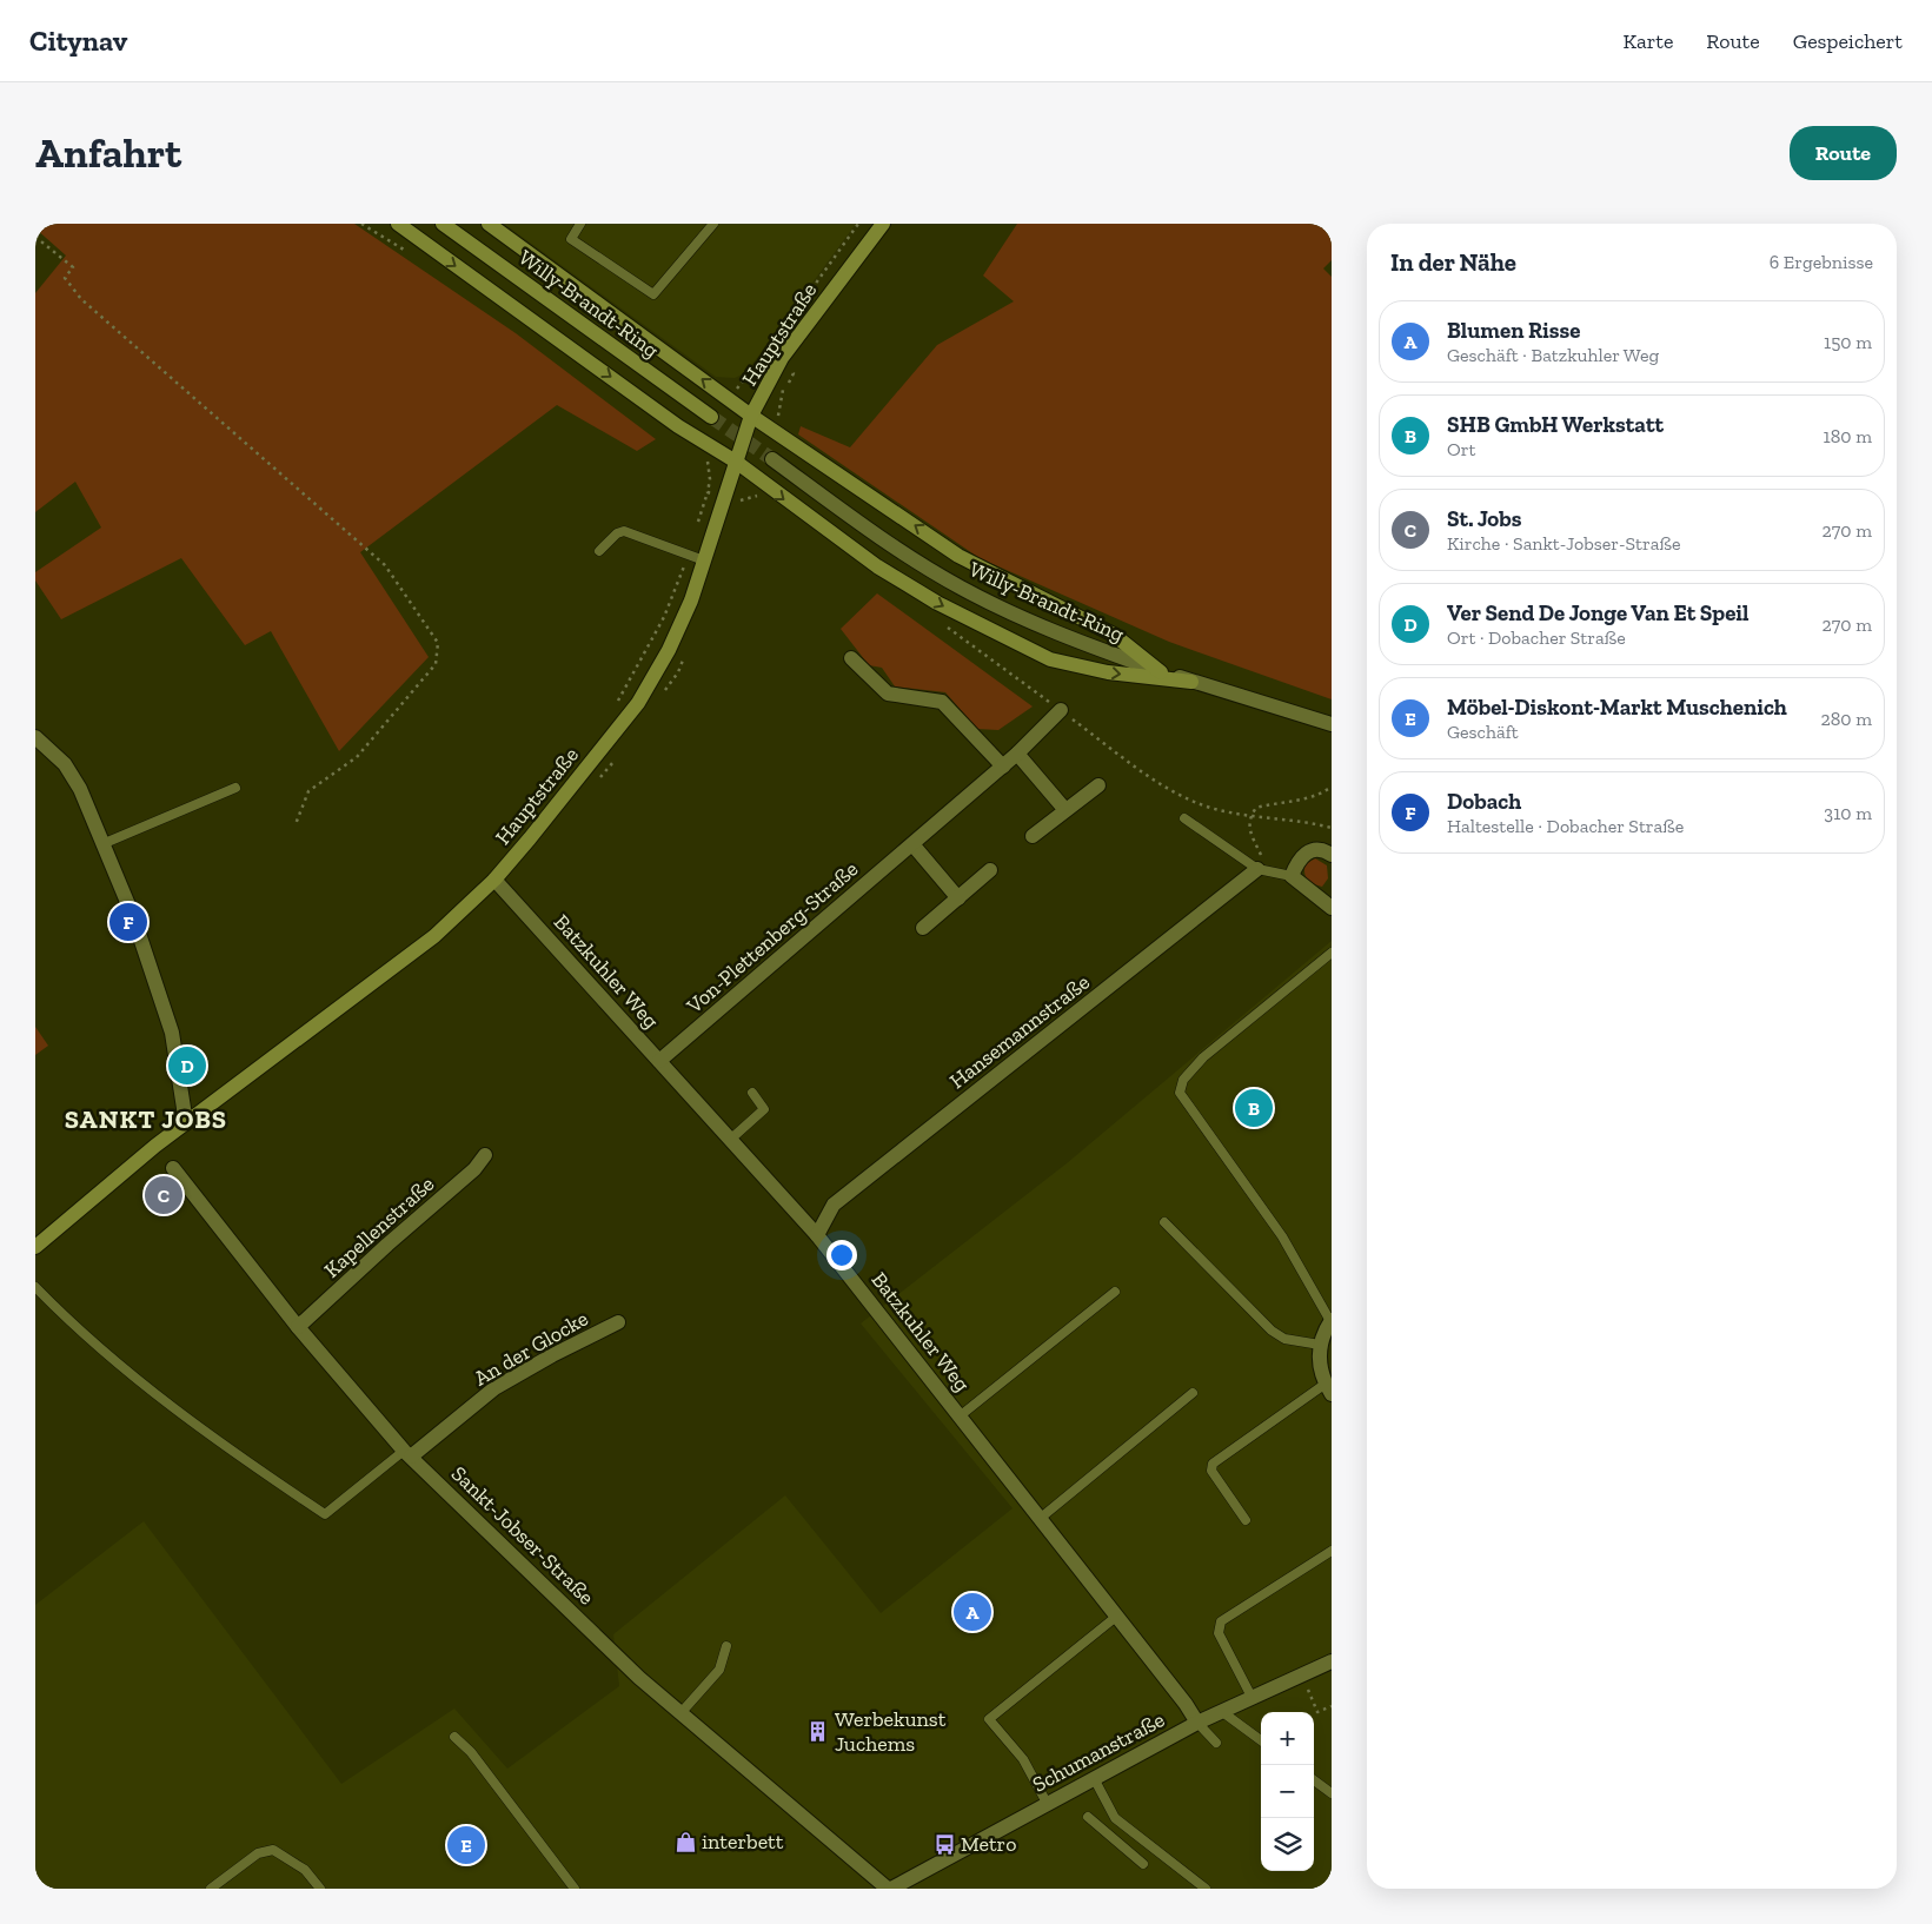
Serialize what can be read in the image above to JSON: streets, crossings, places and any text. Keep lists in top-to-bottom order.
{
  "streets": {
    "main road": ["Willy-Brandt-Ring", "Hauptstraße"],
    "street": [
      "Von-Plettenberg-Straße",
      "Batzkuhler Weg",
      "Hansemannstraße",
      "Kapellenstraße",
      "An der Glocke",
      "Sankt-Jobser-Straße",
      "Schumanstraße"
    ]
  },
  "crossings": [
    ["Hauptstraße", "Batzkuhler Weg"],
    ["Von-Plettenberg-Straße", "Batzkuhler Weg"],
    ["Batzkuhler Weg", "Hansemannstraße"],
    ["Batzkuhler Weg", "Schumanstraße"],
    ["Kapellenstraße", "Sankt-Jobser-Straße"],
    ["An der Glocke", "Sankt-Jobser-Straße"],
    ["Sankt-Jobser-Straße", "Schumanstraße"]
  ],
  "districts": ["SANKT JOBS"],
  "places": {
    "building": ["Werbekunst Juchems"],
    "shop": ["interbett"],
    "bus stop": ["Metro"]
  },
  "page": {
    "header": "Citynav",
    "nav": ["Karte", "Route", "Gespeichert"],
    "buttons": "Route",
    "title": "Anfahrt",
    "heading": ["In der Nähe", "6 Ergebnisse"],
    "list": [
      {
        "mark": "A",
        "name": "Blumen Risse",
        "note": "Geschäft · Batzkuhler Weg",
        "value": "150 m"
      },
      {
        "mark": "B",
        "name": "SHB GmbH Werkstatt",
        "note": "Ort",
        "value": "180 m"
      },
      {
        "mark": "C",
        "name": "St. Jobs",
        "note": "Kirche · Sankt-Jobser-Straße",
        "value": "270 m"
      },
      {
        "mark": "D",
        "name": "Ver Send De Jonge Van Et Speil",
        "note": "Ort · Dobacher Straße",
        "value": "270 m"
      },
      {
        "mark": "E",
        "name": "Möbel-Diskont-Markt Muschenich",
        "note": "Geschäft",
        "value": "280 m"
      },
      {
        "mark": "F",
        "name": "Dobach",
        "note": "Haltestelle · Dobacher Straße",
        "value": "310 m"
      }
    ],
    "pins": [
      "F",
      "D",
      "B",
      "C",
      "A",
      "E"
    ],
    "map_buttons": ["+", "−"]
  }
}
